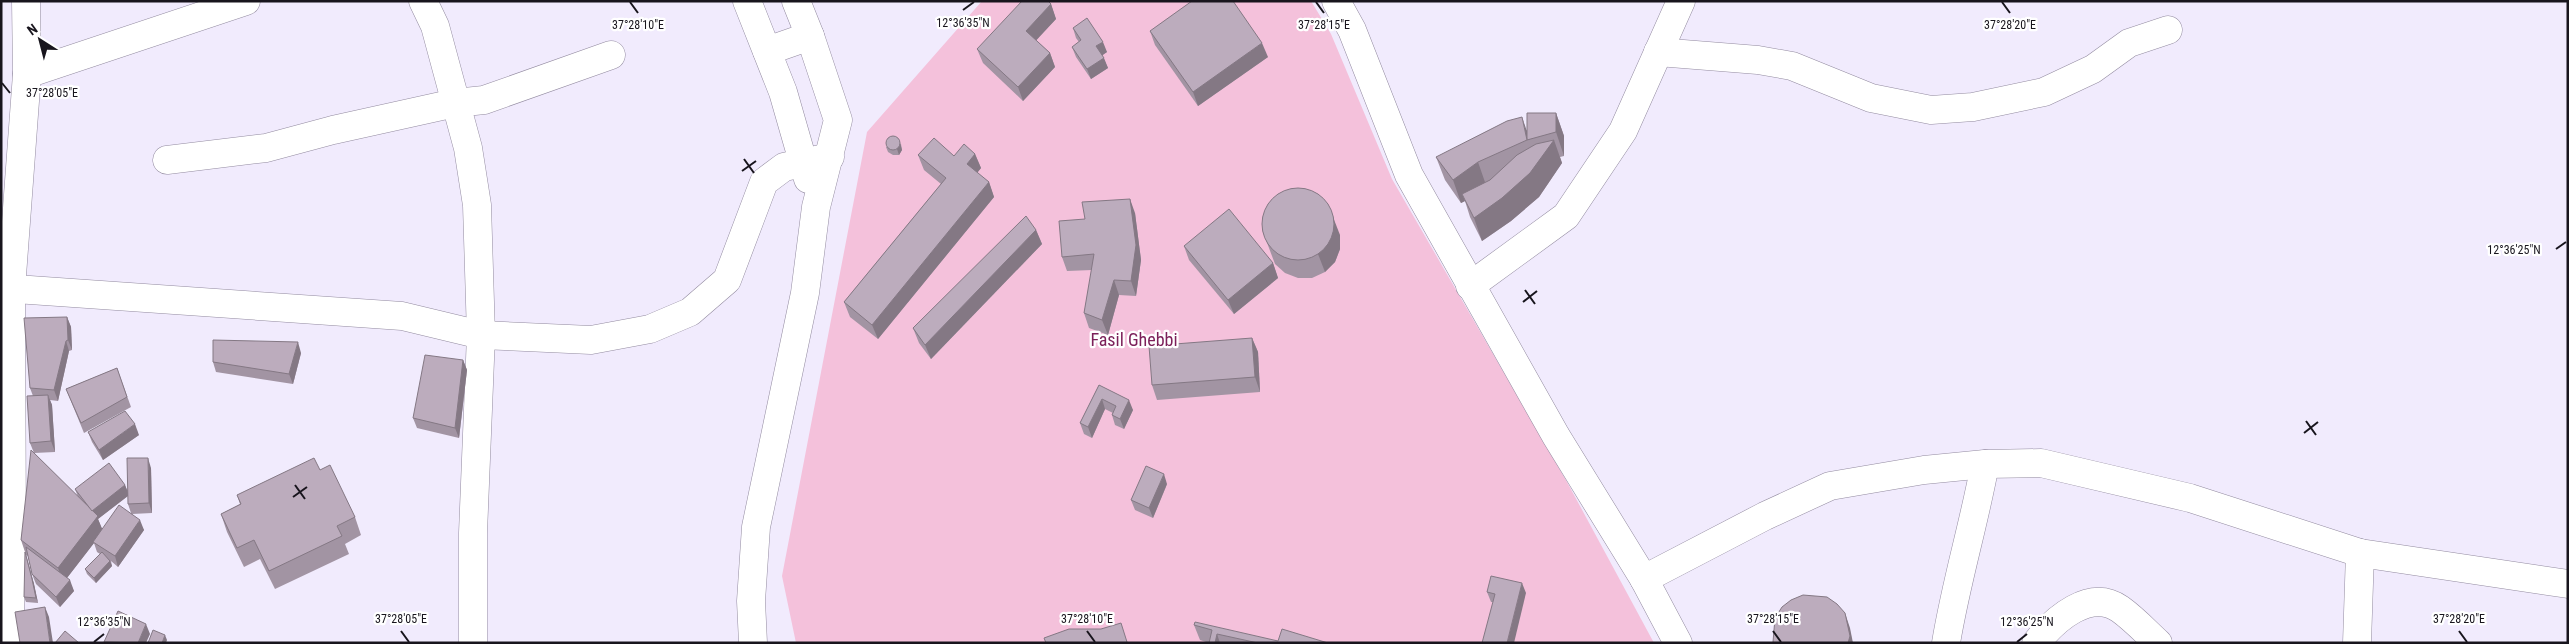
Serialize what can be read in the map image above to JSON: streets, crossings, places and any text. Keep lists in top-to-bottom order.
{
  "parks": ["Fasil Ghebbi"],
  "north": "top left",
  "coordinates": [
    "12°36'35\"N",
    "37°28'10\"E",
    "37°28'15\"E",
    "37°28'20\"E",
    "37°28'05\"E",
    "12°36'25\"N"
  ]
}
